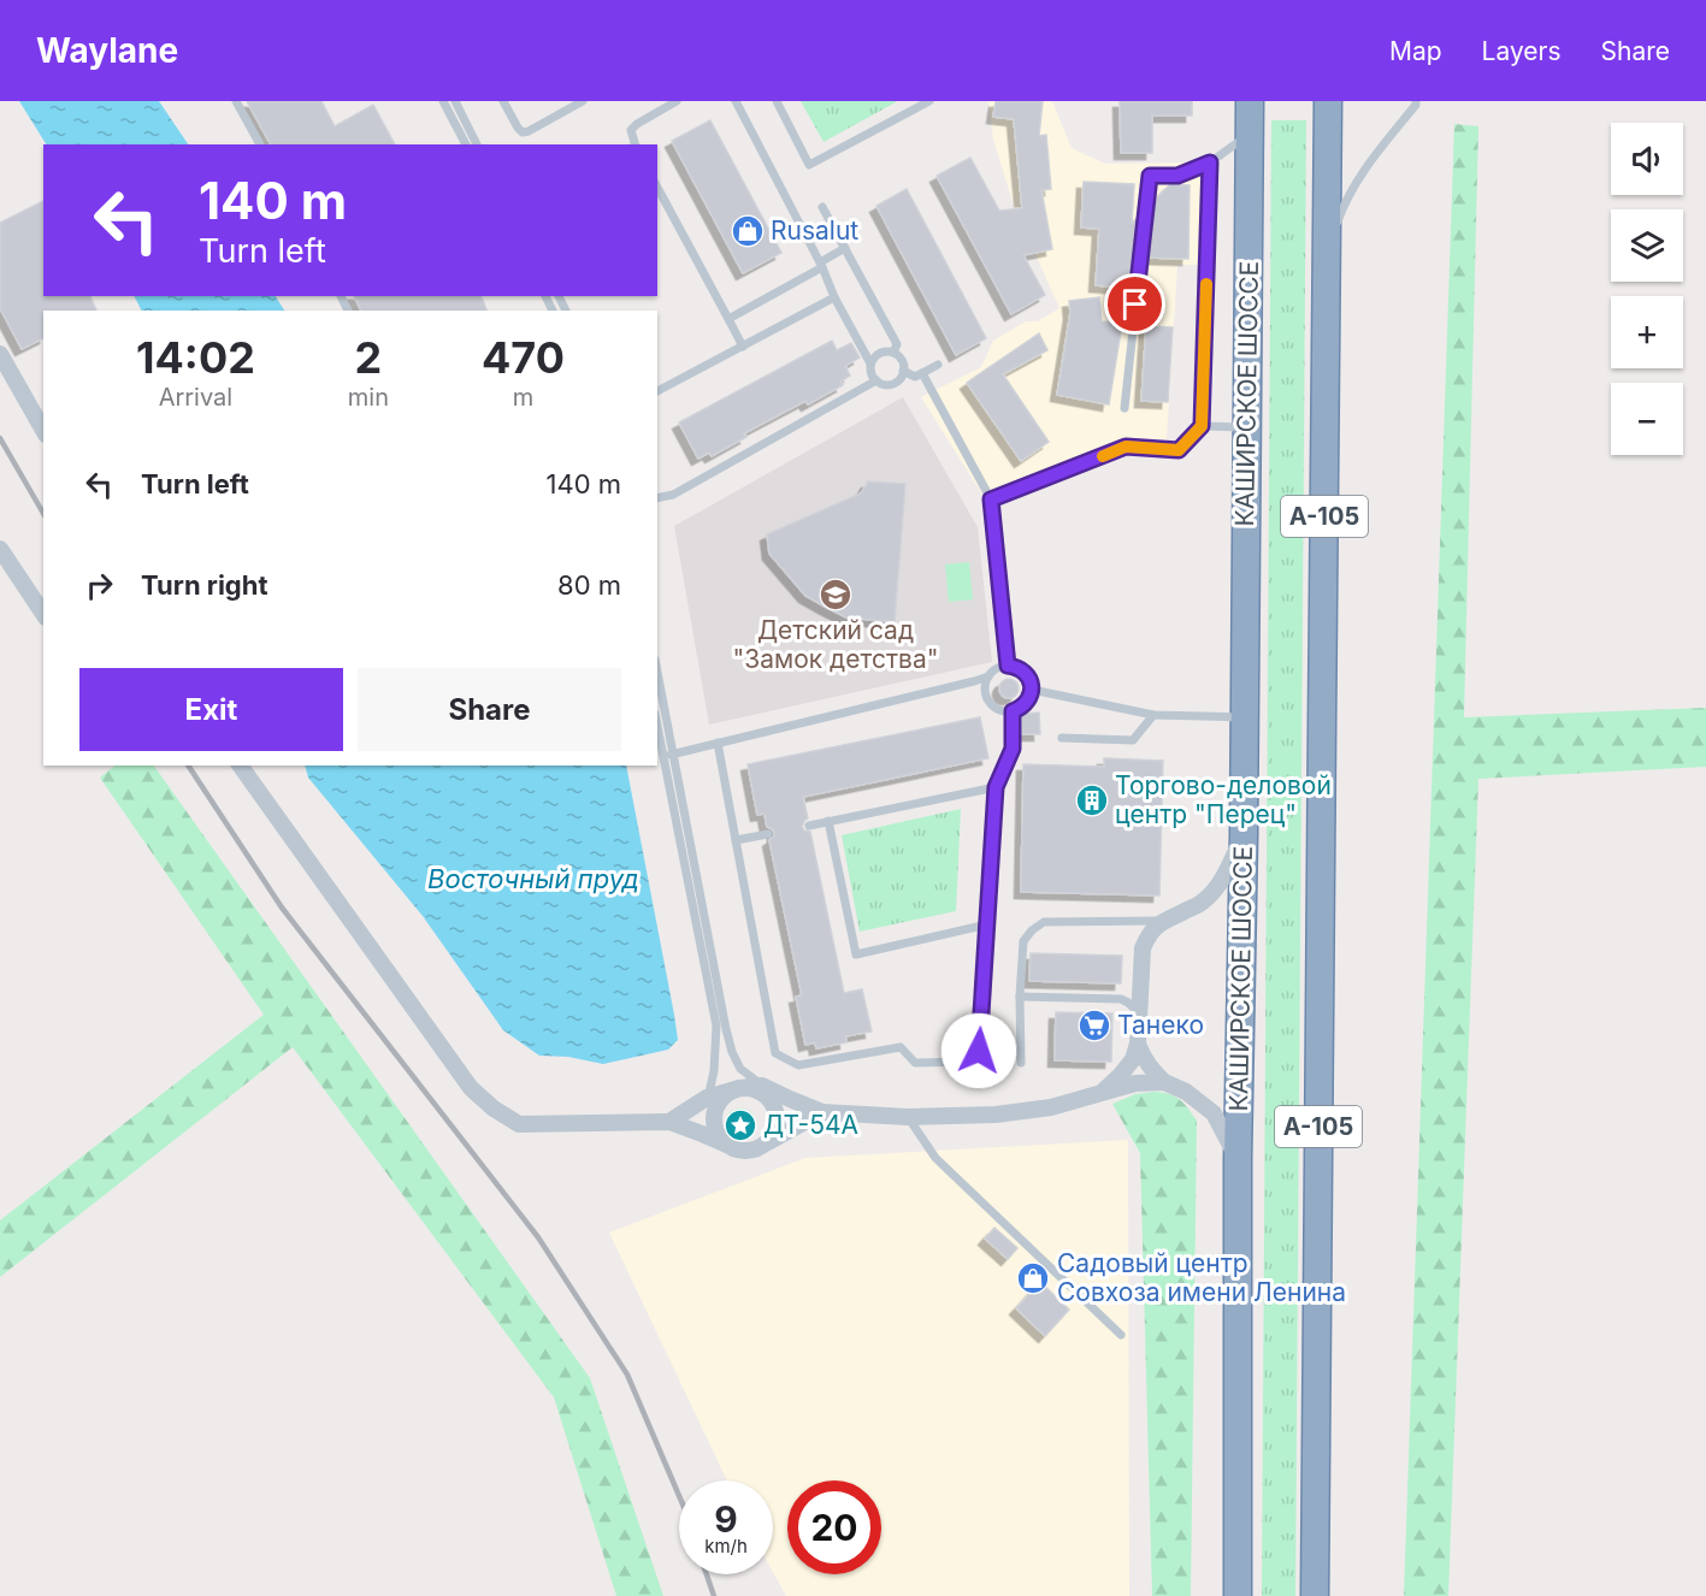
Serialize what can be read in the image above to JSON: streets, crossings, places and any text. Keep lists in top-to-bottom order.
{
  "streets": {
    "highway": ["КАШИРСКОЕ ШОССЕ", "А-105"]
  },
  "water": ["Восточный пруд"],
  "places": {
    "shop": ["Rusalut", "Садовый центр Совхоза имени Ленина"],
    "school or university": ["Детский сад \"Замок детства\""],
    "building": ["Торгово-деловой центр \"Перец\""],
    "supermarket": ["Танеко"],
    "place": ["ДТ-54А"]
  },
  "page": {
    "header": "Waylane",
    "nav": ["Map", "Layers", "Share"],
    "map_buttons": ["+", "−"],
    "turn": ["140 m", "Turn left"],
    "eta": [
      "14:02",
      "Arrival",
      "2",
      "min",
      "470",
      "m"
    ],
    "list": [
      {
        "name": "Turn left",
        "value": "140 m"
      },
      {
        "name": "Turn right",
        "value": "80 m"
      }
    ],
    "buttons": ["Exit", "Share"],
    "speed": "9 km/h",
    "limit": "20"
  }
}
